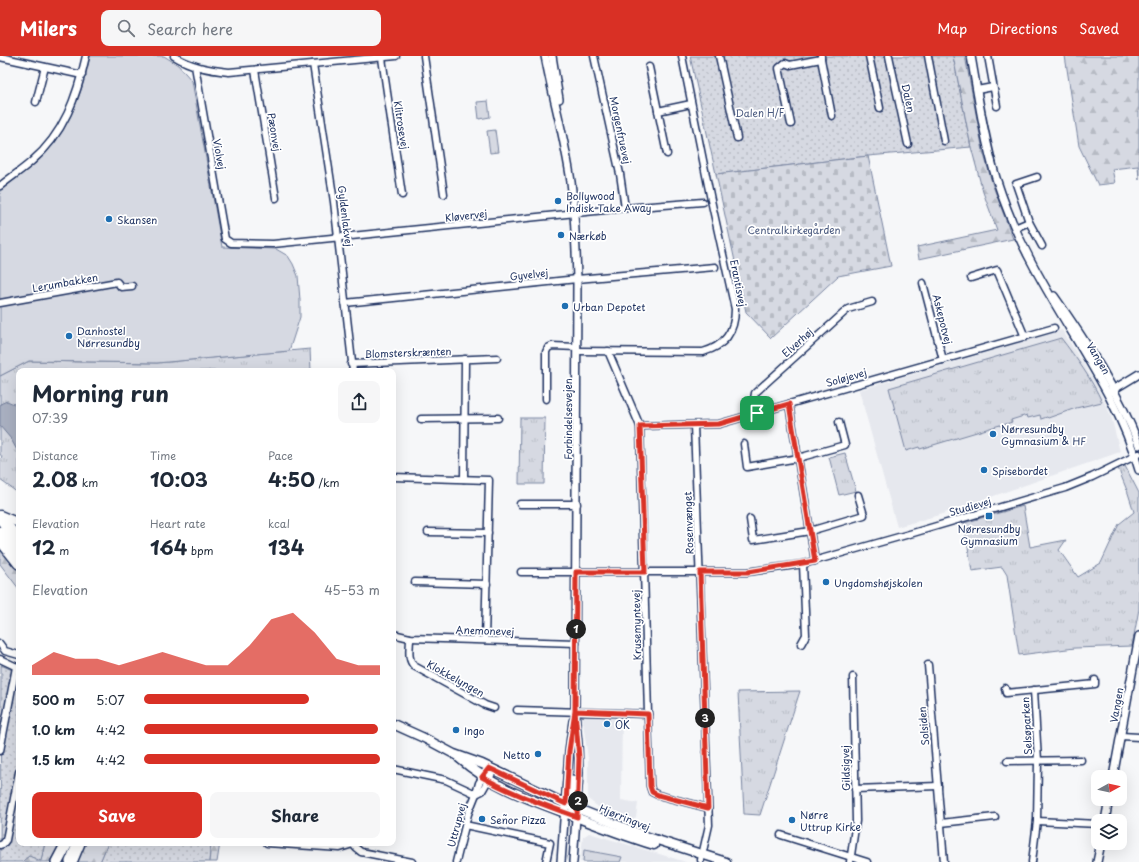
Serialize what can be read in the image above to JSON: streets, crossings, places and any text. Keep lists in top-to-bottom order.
{
  "streets": {
    "main road": ["Hjørringvej"],
    "street": [
      "Dalen",
      "Klitrosevej",
      "Morgenfruevej",
      "Pæonvej",
      "Violvej",
      "Kløvervej",
      "Gyldenlakvej",
      "Gyvelvej",
      "Lerumbakken",
      "Erantisvej",
      "Askepotvej",
      "Elverhøj",
      "Blomsterskrænten",
      "Vangen",
      "Soløjevej",
      "Forbindelsesvejen",
      "Studievej",
      "Rosenvænget",
      "Krusemyntevej",
      "Anemonevej",
      "Klokkelyngen",
      "Solsiden",
      "Selsøparken",
      "Gildsigvej",
      "Uttrupvej"
    ]
  },
  "crossings": [
    ["Morgenfruevej", "Kløvervej"],
    ["Violvej", "Kløvervej"],
    ["Kløvervej", "Gyldenlakvej"],
    ["Kløvervej", "Forbindelsesvejen"],
    ["Gyldenlakvej", "Gyvelvej"],
    ["Gyldenlakvej", "Blomsterskrænten"],
    ["Gyvelvej", "Forbindelsesvejen"],
    ["Erantisvej", "Forbindelsesvejen"],
    ["Erantisvej", "Krusemyntevej"],
    ["Askepotvej", "Soløjevej"],
    ["Elverhøj", "Soløjevej"],
    ["Vangen", "Studievej"],
    ["Soløjevej", "Rosenvænget"],
    ["Soløjevej", "Krusemyntevej"],
    ["Forbindelsesvejen", "Studievej"],
    ["Forbindelsesvejen", "Anemonevej"],
    ["Forbindelsesvejen", "Hjørringvej"],
    ["Studievej", "Rosenvænget"],
    ["Studievej", "Krusemyntevej"],
    ["Rosenvænget", "Krusemyntevej"],
    ["Rosenvænget", "Hjørringvej"],
    ["Anemonevej", "Klokkelyngen"],
    ["Hjørringvej", "Uttrupvej"]
  ],
  "parks": ["Dalen H/F", "Centralkirkegården"],
  "places": {
    "other": [
      "Bollywood Indisk Take Away",
      "Skansen",
      "Nærkøb",
      "Urban Depotet",
      "Danhostel Nørresundby",
      "Nørresundby Gymnasium & HF",
      "Spisebordet",
      "Ungdomshøjskolen",
      "OK",
      "Ingo",
      "Netto",
      "Señor Pizza",
      "Nørre Uttrup Kirke"
    ],
    "transit": ["Nørresundby Gymnasium"]
  },
  "north": "right",
  "page": {
    "header": "Milers",
    "search": "Search here",
    "nav": ["Map", "Directions", "Saved"],
    "heading": ["Morning run", "07:39"],
    "stats": [
      ["Distance", "2.08 km"],
      ["Time", "10:03"],
      ["Pace", "4:50 /km"],
      ["Elevation", "12 m"],
      ["Heart rate", "164 bpm"],
      ["kcal", "134"]
    ],
    "chart": ["Elevation", "45–53 m"],
    "pins": ["1", "3", "2"],
    "list": [
      {
        "name": "500 m",
        "note": "5:07"
      },
      {
        "name": "1.0 km",
        "note": "4:42"
      },
      {
        "name": "1.5 km",
        "note": "4:42"
      }
    ],
    "buttons": ["Save", "Share"]
  }
}
